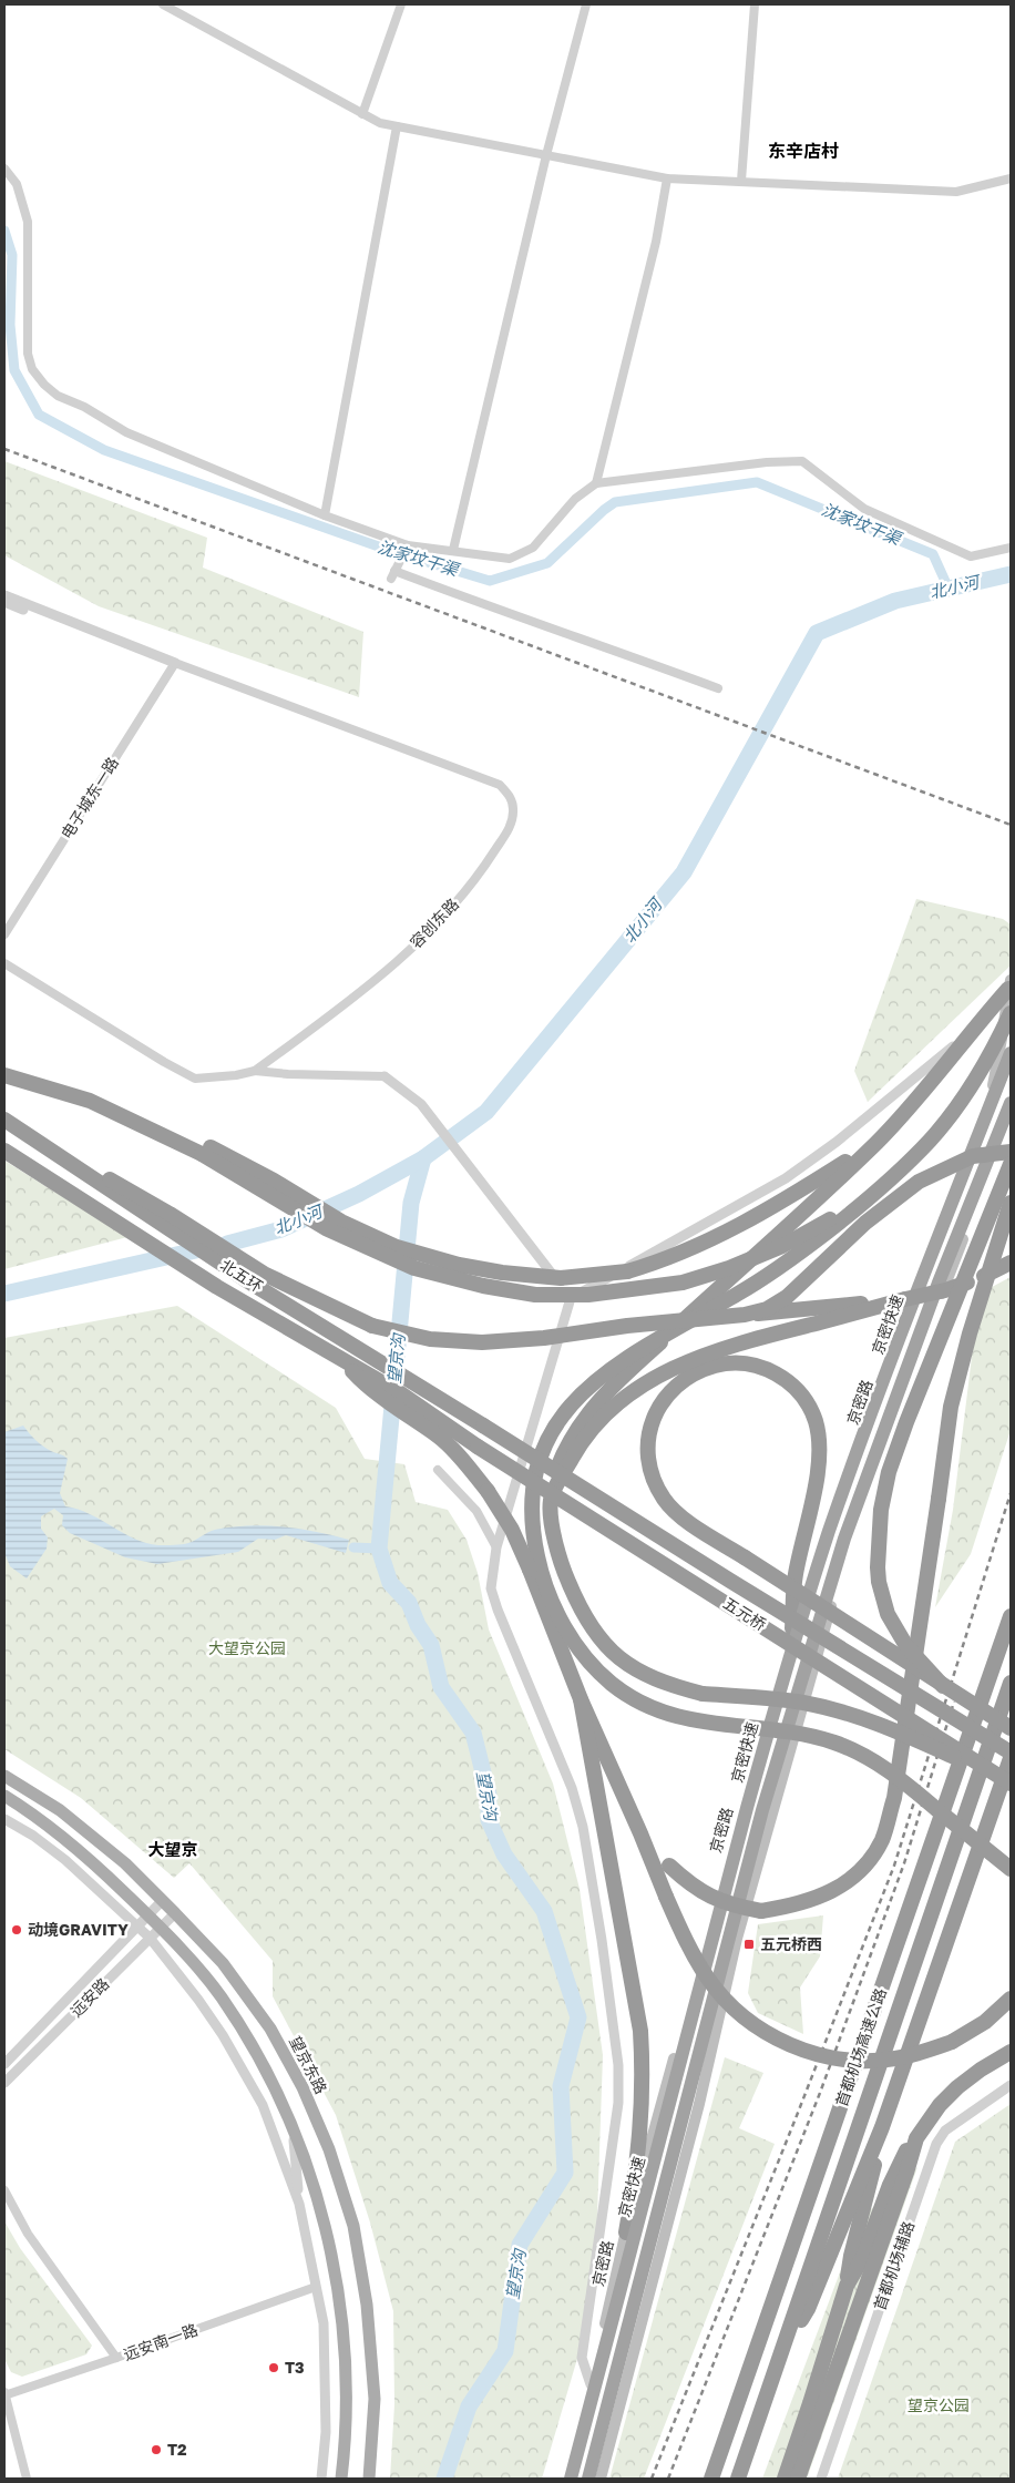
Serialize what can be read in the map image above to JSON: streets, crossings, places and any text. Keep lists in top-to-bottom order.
{
  "streets": {
    "highway": [
      "北五环",
      "京密快速",
      "五元桥",
      "首都机场高速公路"
    ],
    "main road": ["京密路", "望京东路"],
    "street": [
      "电子城东一路",
      "容创东路",
      "远安路",
      "首都机场辅路",
      "远安南一路"
    ]
  },
  "crossings": [
    ["电子城东一路", "容创东路"],
    ["北五环", "五元桥"],
    ["远安路", "望京东路"]
  ],
  "districts": ["东辛店村", "大望京"],
  "water": ["沈家坟干渠", "北小河", "望京沟"],
  "parks": ["大望京公园", "望京公园"],
  "places": {
    "other": ["动境GRAVITY", "T3", "T2"],
    "transit": ["五元桥西"]
  }
}
